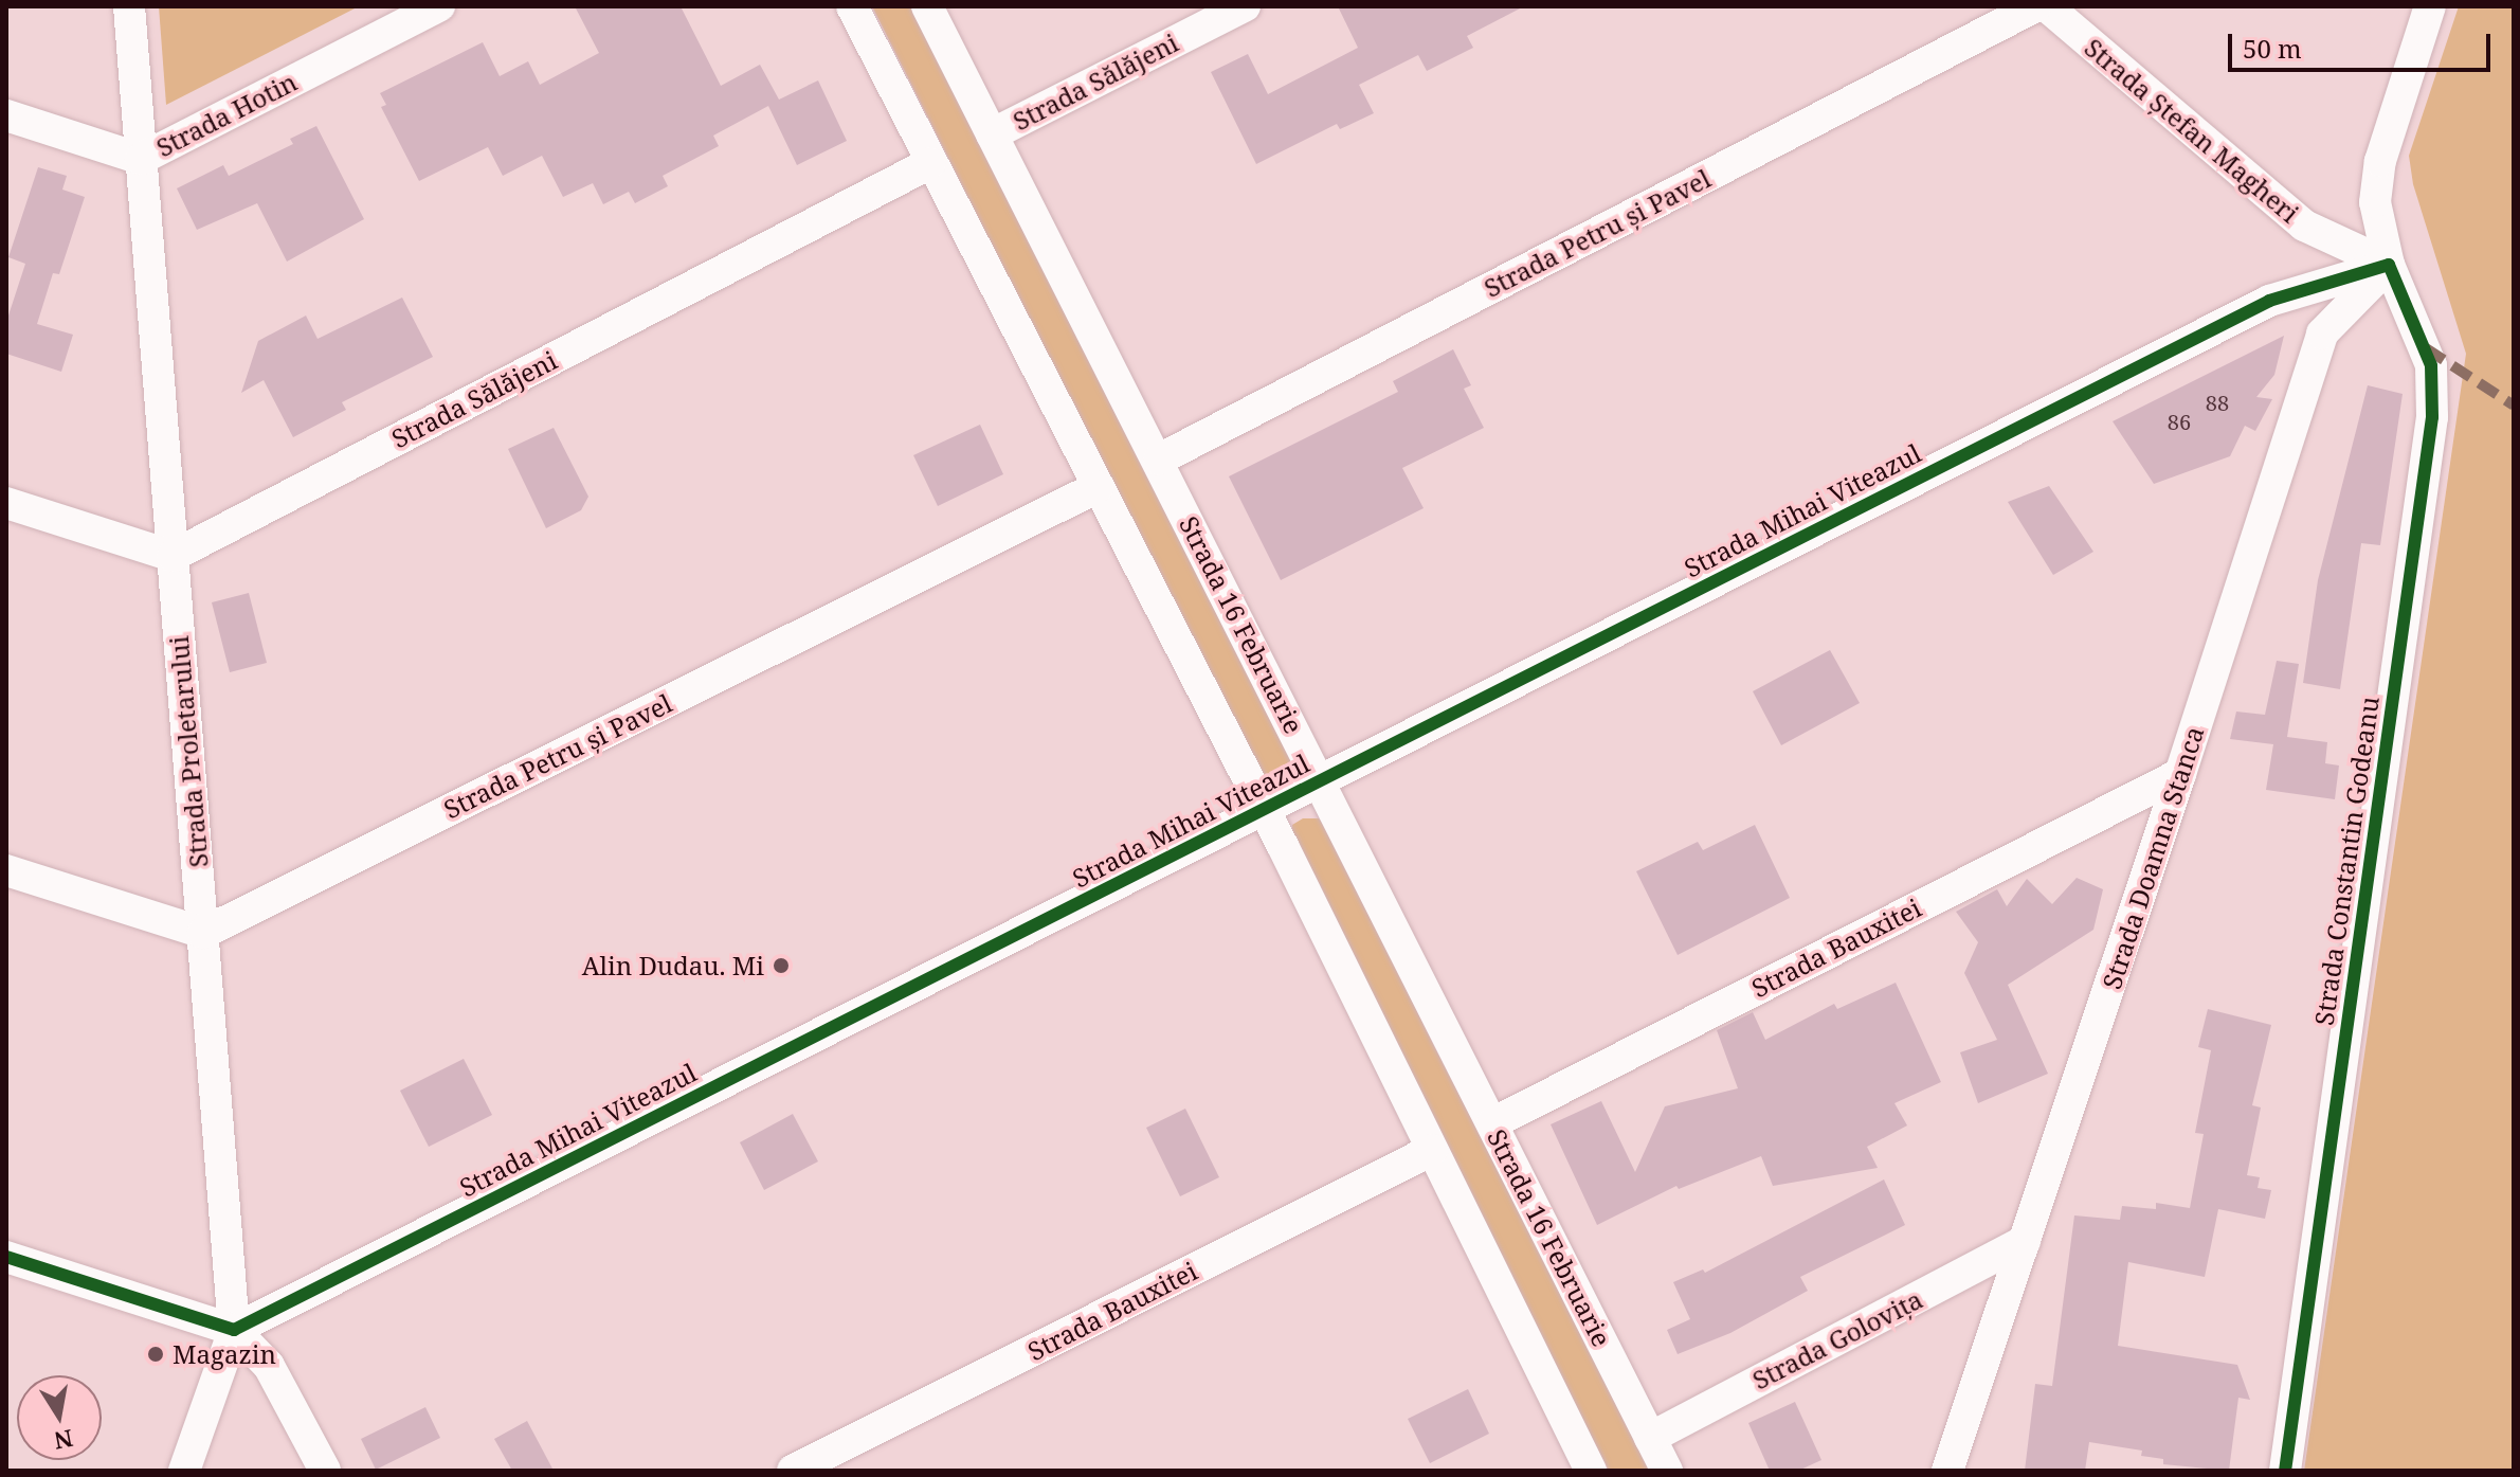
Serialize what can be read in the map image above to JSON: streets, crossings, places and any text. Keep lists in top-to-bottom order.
{
  "streets": {
    "street": [
      "Strada Sălăjeni",
      "Strada Hotin",
      "Strada Ștefan Magheri",
      "Strada Petru și Pavel",
      "Strada Mihai Viteazul",
      "Strada 16 Februarie",
      "Strada Proletarului",
      "Strada Doamna Stanca",
      "Strada Constantin Godeanu",
      "Strada Bauxitei",
      "Strada Golovița"
    ]
  },
  "crossings": [
    ["Strada Sălăjeni", "Strada 16 Februarie"],
    ["Strada Sălăjeni", "Strada Proletarului"],
    ["Strada Hotin", "Strada Proletarului"],
    ["Strada Ștefan Magheri", "Strada Mihai Viteazul"],
    ["Strada Ștefan Magheri", "Strada Doamna Stanca"],
    ["Strada Ștefan Magheri", "Strada Constantin Godeanu"],
    ["Strada Petru și Pavel", "Strada 16 Februarie"],
    ["Strada Petru și Pavel", "Strada Proletarului"],
    ["Strada Mihai Viteazul", "Strada 16 Februarie"],
    ["Strada Mihai Viteazul", "Strada Proletarului"],
    ["Strada Mihai Viteazul", "Strada Doamna Stanca"],
    ["Strada Mihai Viteazul", "Strada Constantin Godeanu"],
    ["Strada 16 Februarie", "Strada Bauxitei"],
    ["Strada 16 Februarie", "Strada Golovița"],
    ["Strada Doamna Stanca", "Strada Constantin Godeanu"],
    ["Strada Doamna Stanca", "Strada Bauxitei"],
    ["Strada Doamna Stanca", "Strada Golovița"]
  ],
  "places": ["Alin Dudau. Mi", "Magazin"],
  "house_numbers": ["88", "86"],
  "scale_bar": "50 m",
  "north": "bottom"
}
